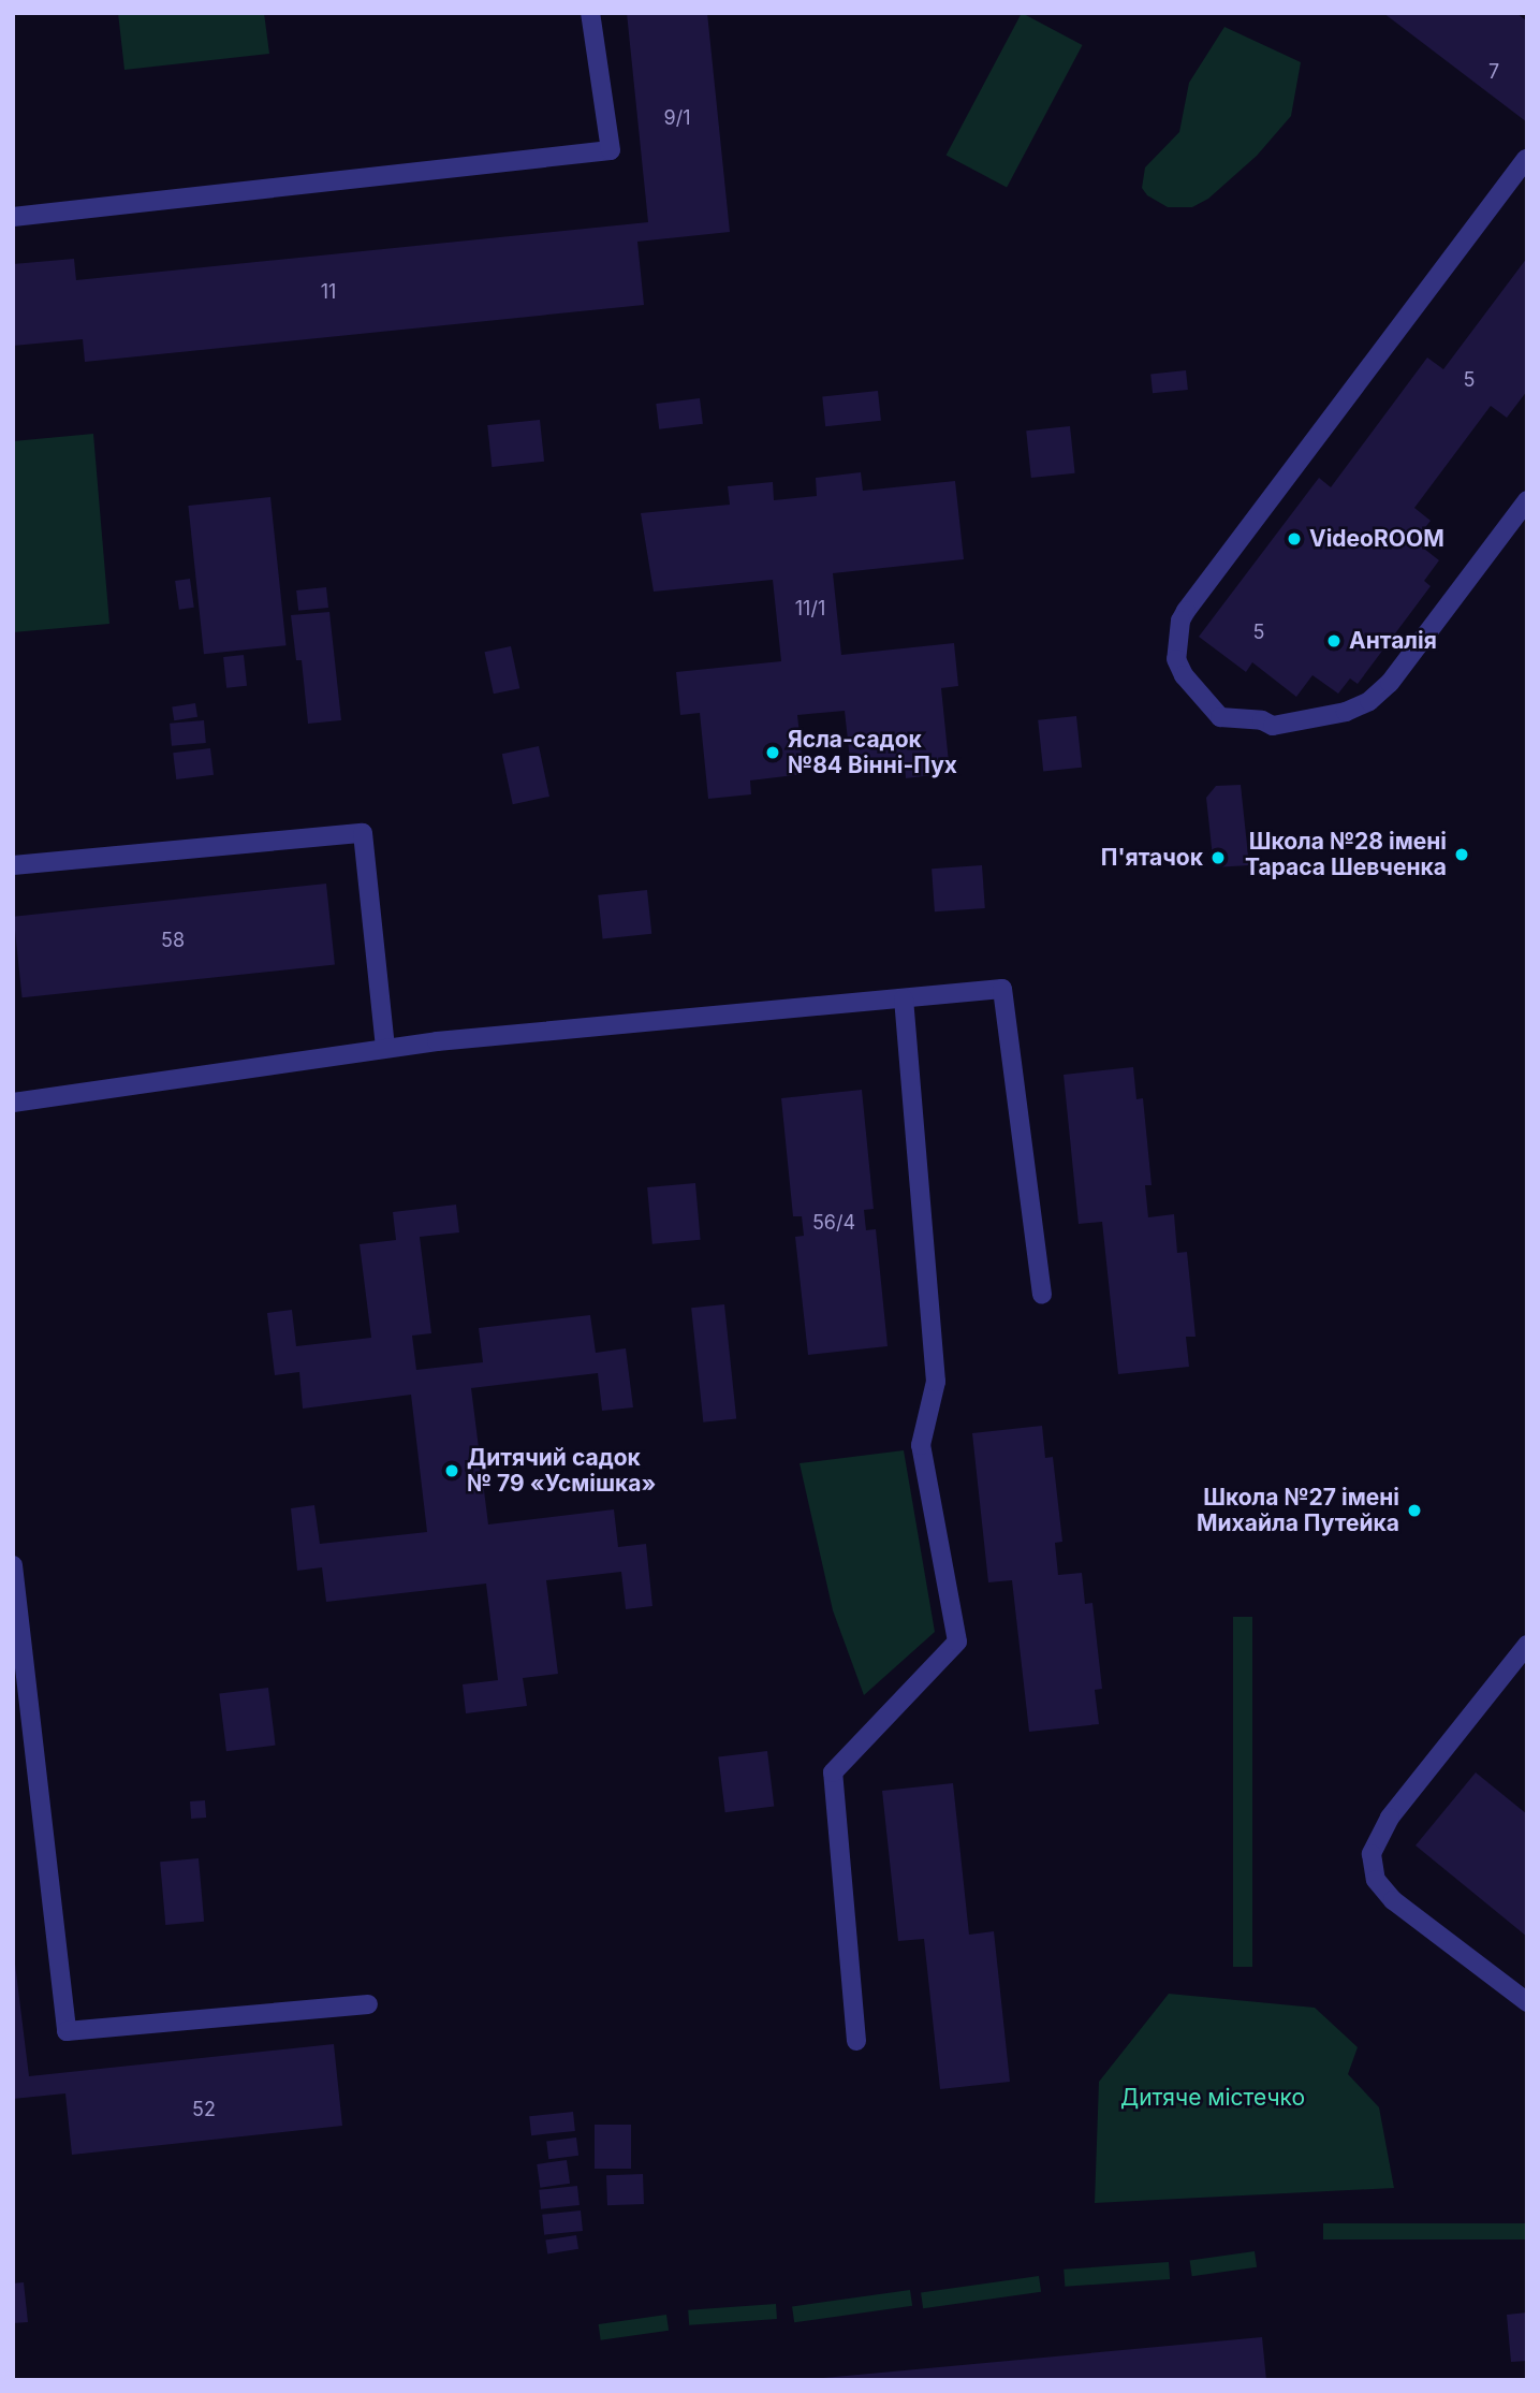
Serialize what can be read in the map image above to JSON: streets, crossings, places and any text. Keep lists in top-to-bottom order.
{
  "parks": ["Дитяче містечко"],
  "places": [
    "VideoROOM",
    "Анталія",
    "Ясла-садок №84 Вінні-Пух",
    "Школа №28 імені Тараса Шевченка",
    "П'ятачок",
    "Дитячий садок № 79 «Усмішка»",
    "Школа №27 імені Михайла Путейка"
  ],
  "house_numbers": [
    "7",
    "9/1",
    "11",
    "5",
    "11/1",
    "5",
    "58",
    "56/4",
    "52"
  ]
}
